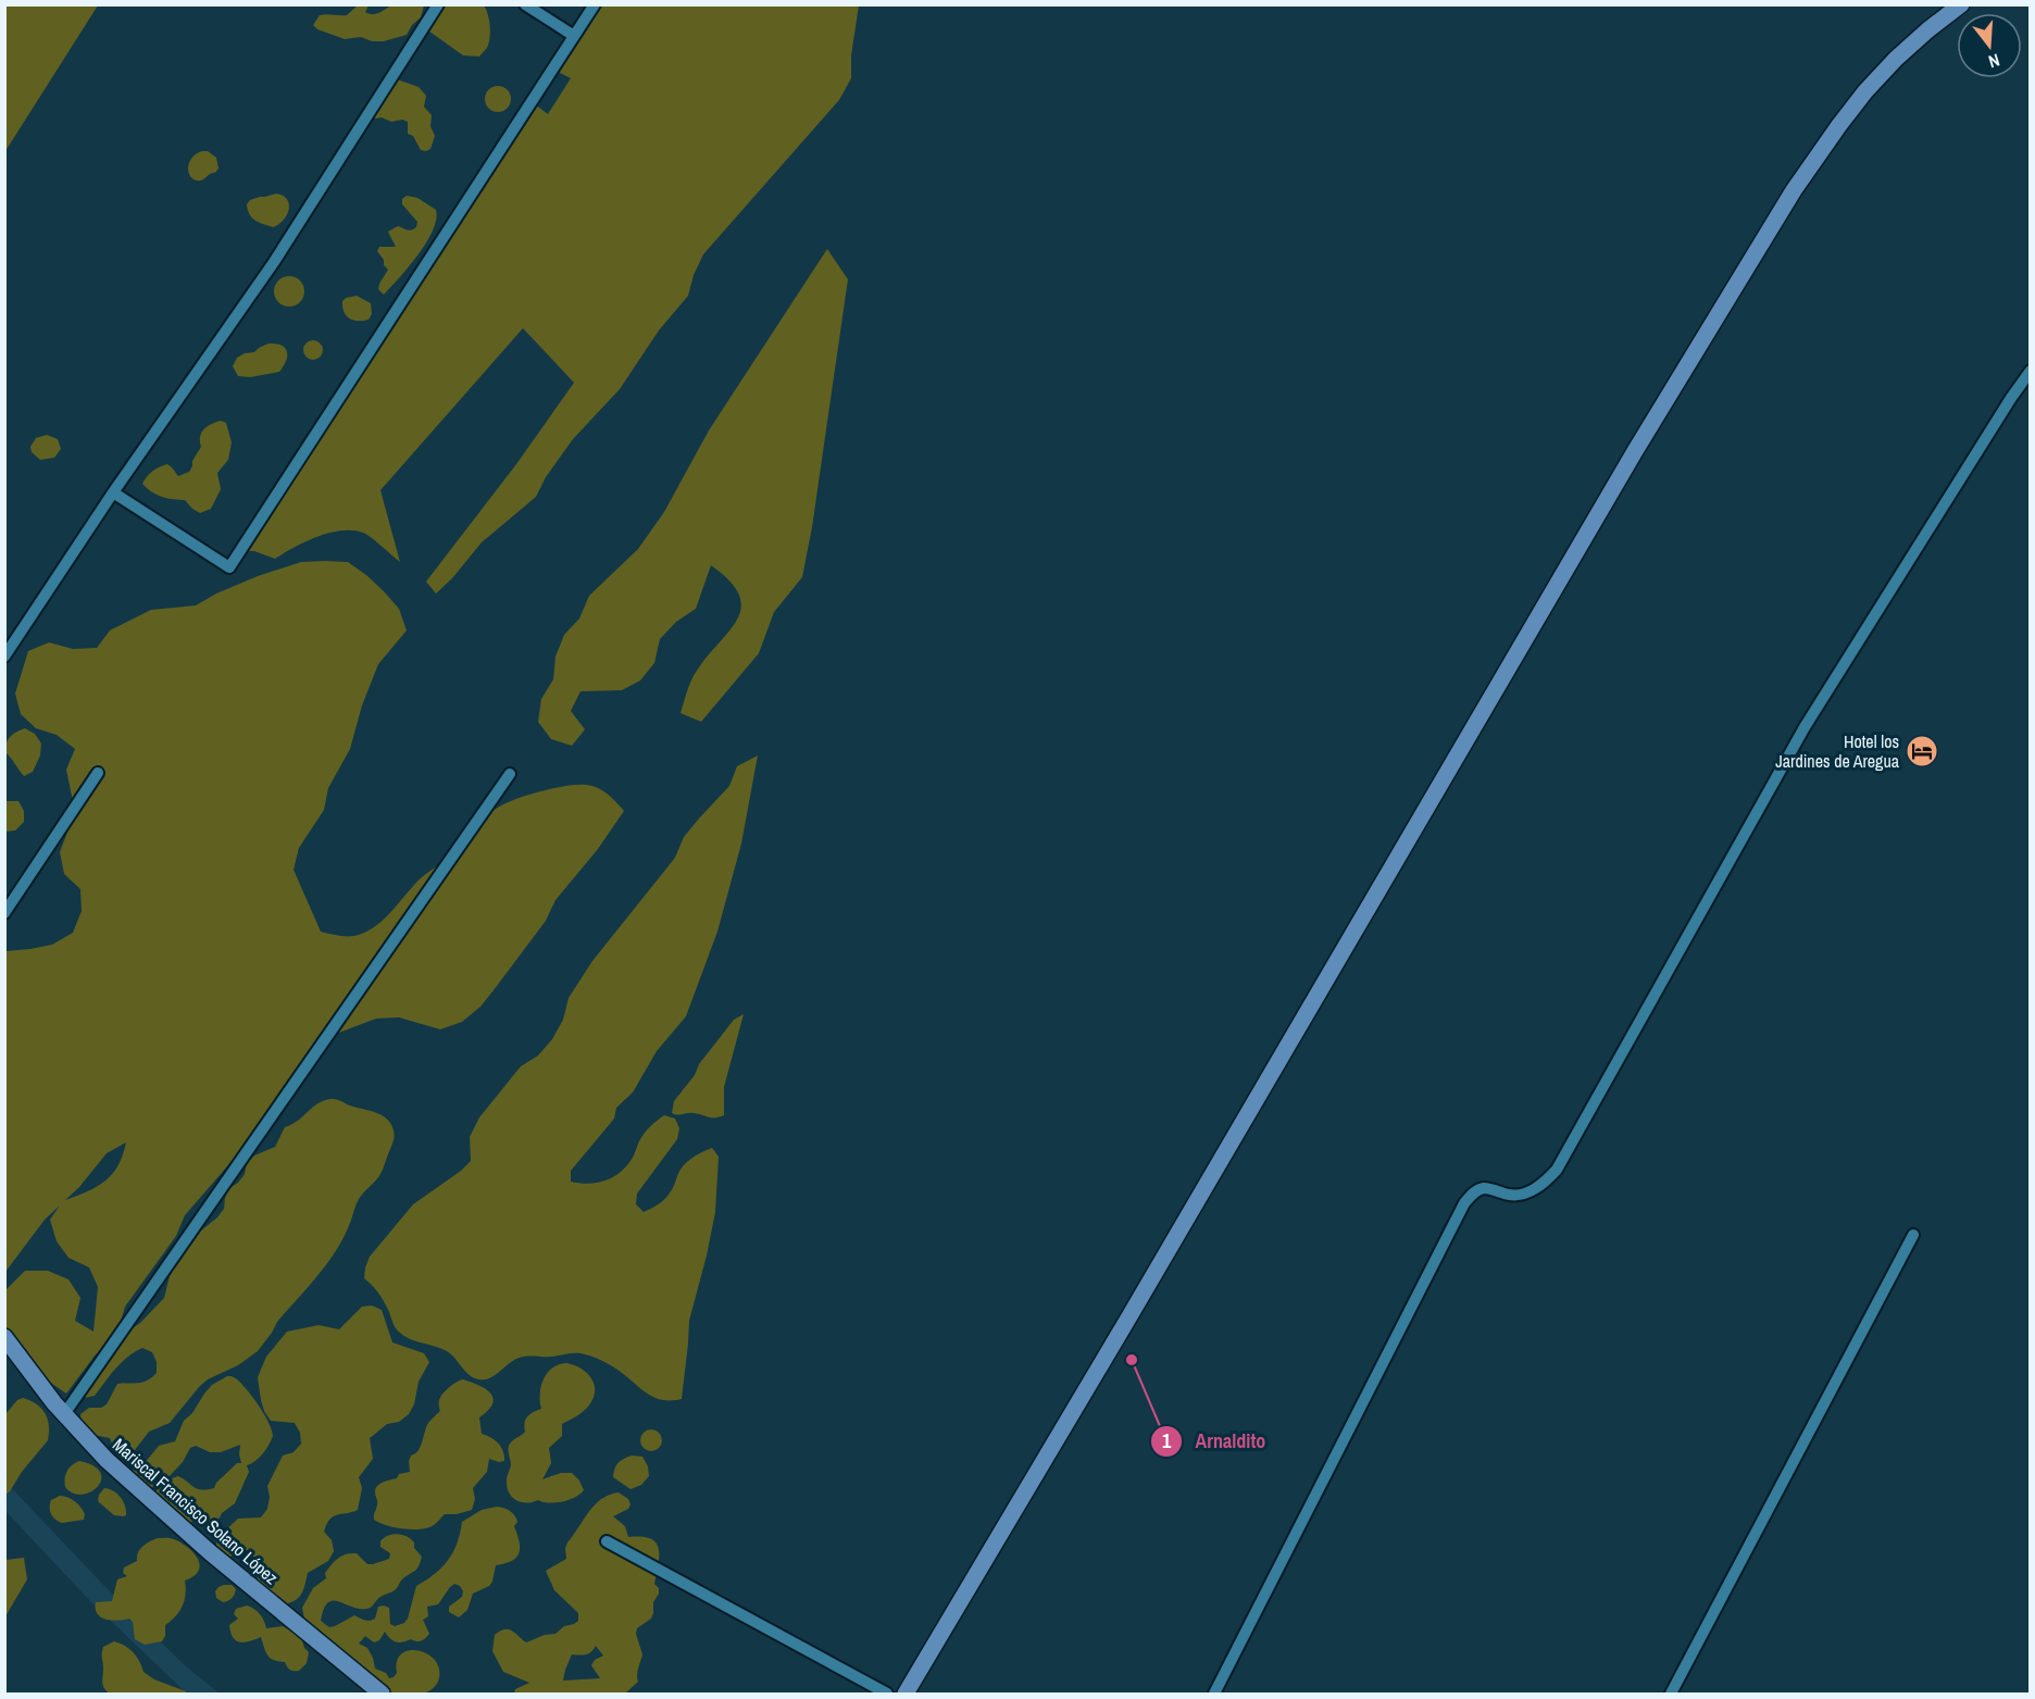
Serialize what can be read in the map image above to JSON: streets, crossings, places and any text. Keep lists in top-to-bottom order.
{
  "streets": {
    "street": ["Mariscal Francisco Solano López"]
  },
  "places": {
    "hotel": ["Hotel los Jardines de Aregua"],
    "other": ["Arnaldito"]
  },
  "north": "bottom"
}
